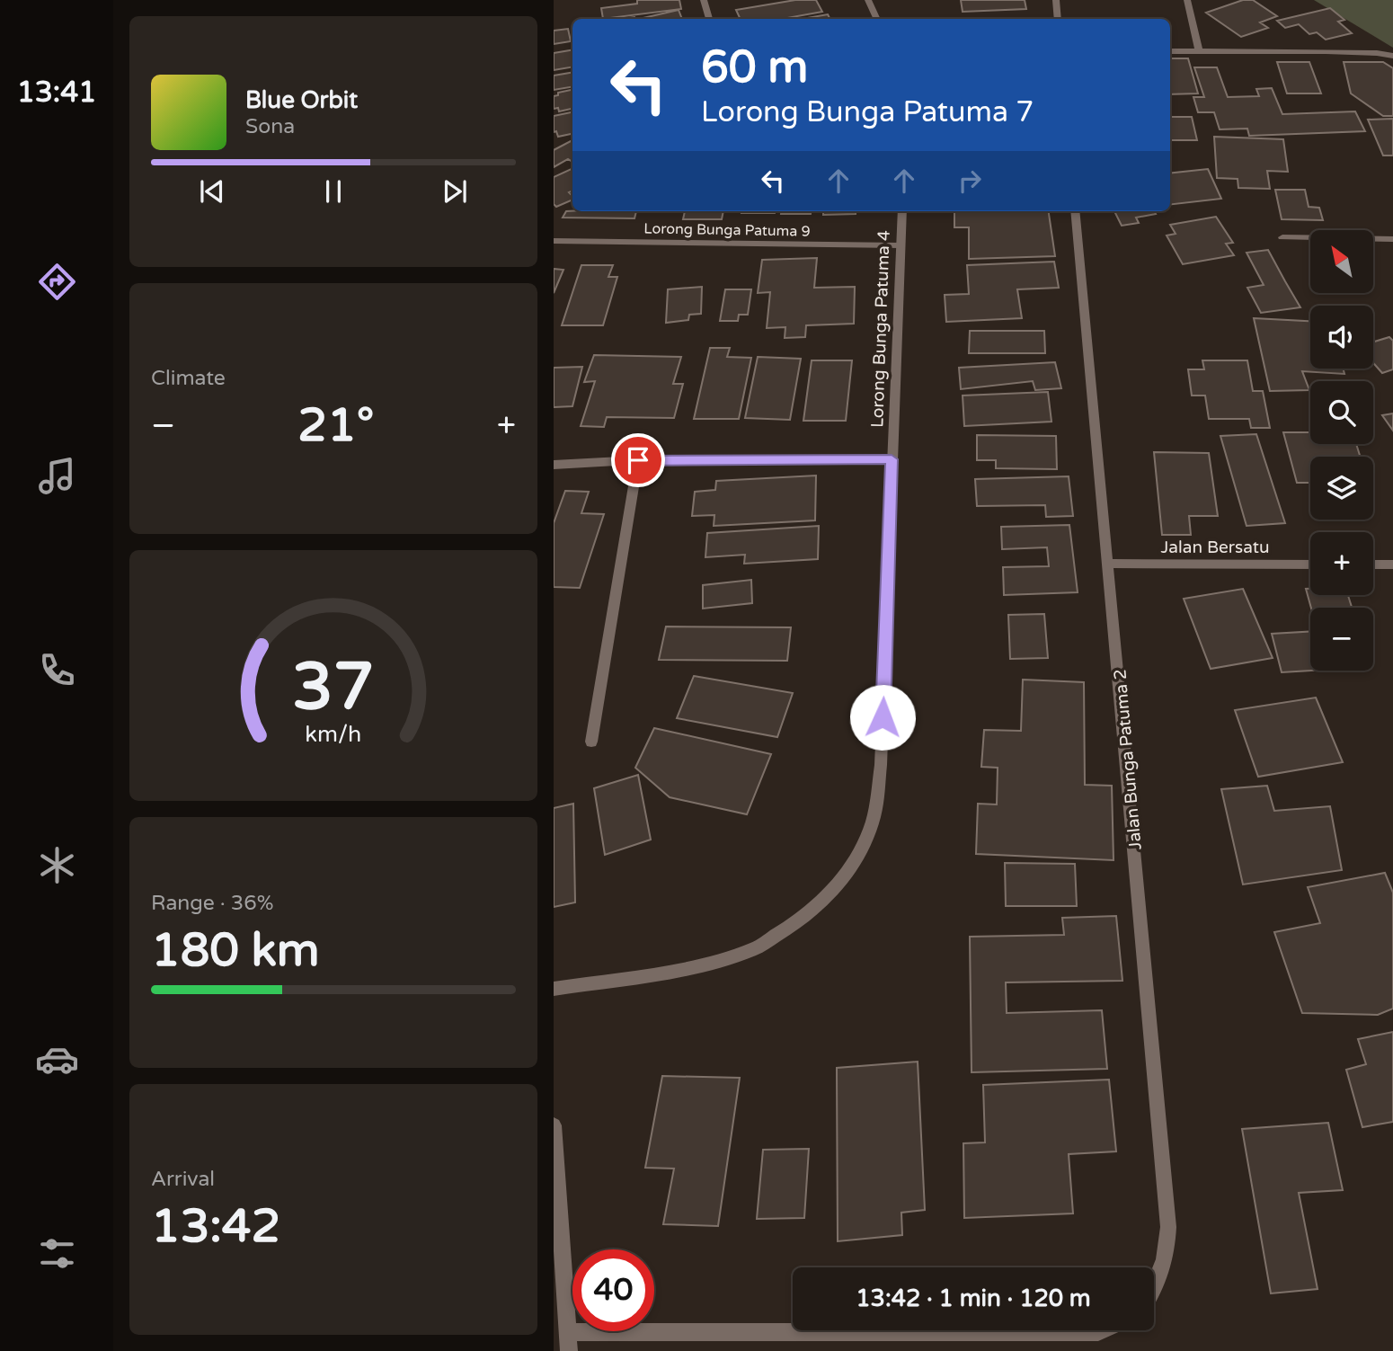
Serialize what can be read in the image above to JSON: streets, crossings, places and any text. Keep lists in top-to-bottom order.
{
  "streets": {
    "street": [
      "Lorong Bunga Patuma 9",
      "Lorong Bunga Patuma 4",
      "Jalan Bersatu",
      "Jalan Bunga Patuma 2"
    ]
  },
  "crossings": [
    ["Lorong Bunga Patuma 9", "Lorong Bunga Patuma 4"],
    ["Jalan Bersatu", "Jalan Bunga Patuma 2"]
  ],
  "north": "top left",
  "page": {
    "tabs": "13:41",
    "turn": ["60 m", "Lorong Bunga Patuma 7"],
    "song": ["Blue Orbit", "Sona"],
    "map_buttons": ["+", "−"],
    "tile": [
      "Climate",
      ["Range · 36%", "180 km"],
      ["Arrival", "13:42"]
    ],
    "heat": ["−", "21°", "+"],
    "limit": "40",
    "trip": "13:42 · 1 min · 120 m",
    "gauge": ["37", "km/h"]
  }
}
